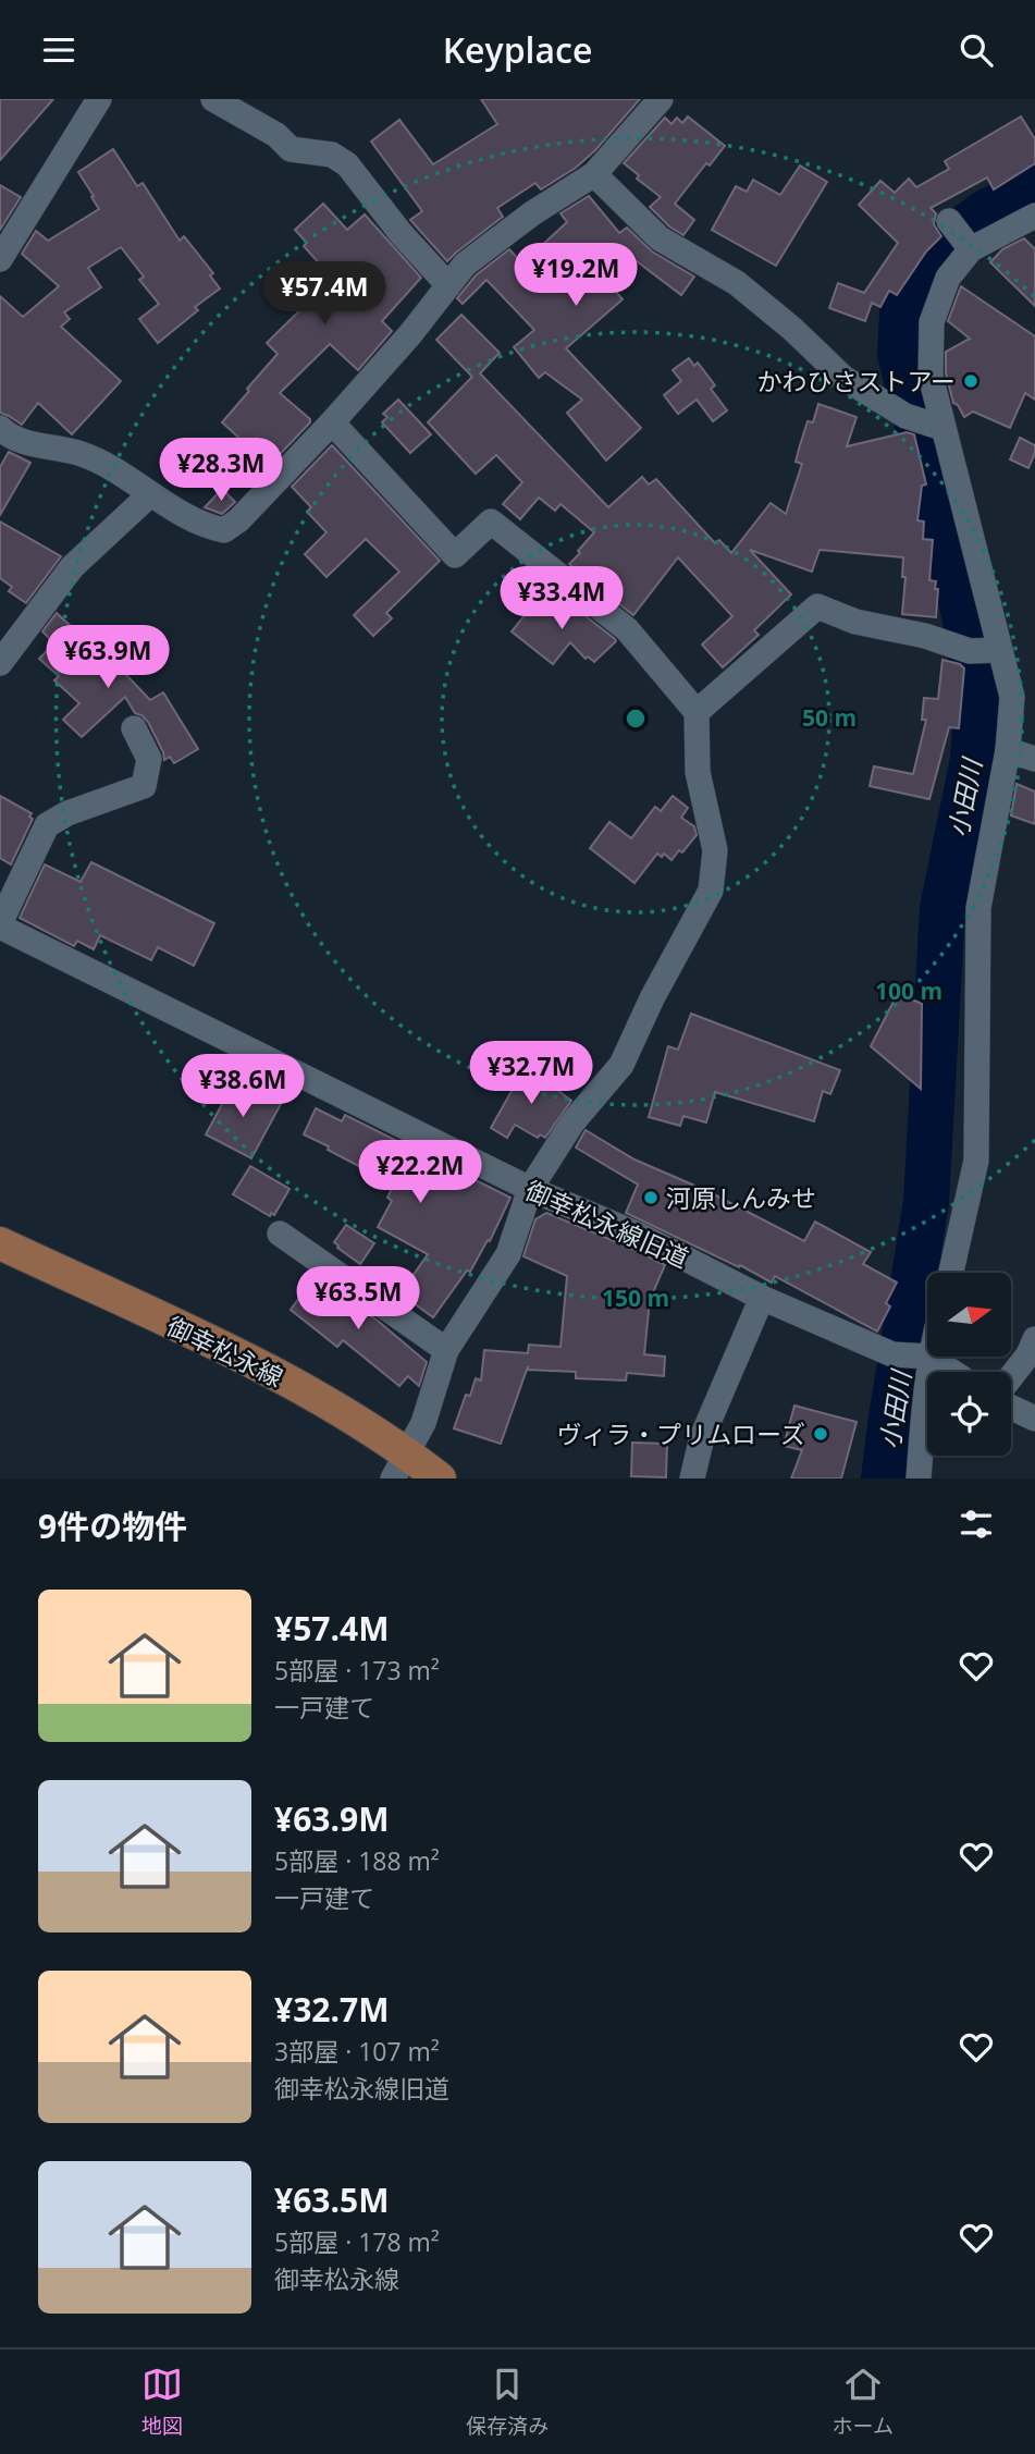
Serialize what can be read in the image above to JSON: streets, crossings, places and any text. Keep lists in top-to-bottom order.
{
  "streets": {
    "main road": ["御幸松永線"],
    "street": ["御幸松永線旧道"]
  },
  "water": ["小田川"],
  "places": ["かわひさストアー", "河原しんみせ", "ヴィラ・プリムローズ"],
  "north": "right",
  "page": {
    "header": "Keyplace",
    "price": [
      "¥19.2M",
      "¥57.4M",
      "¥28.3M",
      "¥33.4M",
      "¥63.9M",
      "¥32.7M",
      "¥38.6M",
      "¥22.2M",
      "¥63.5M"
    ],
    "heading": "9件の物件",
    "list": [
      {
        "name": "¥57.4M",
        "note": "5部屋 · 173 m² · 一戸建て"
      },
      {
        "name": "¥63.9M",
        "note": "5部屋 · 188 m² · 一戸建て"
      },
      {
        "name": "¥32.7M",
        "note": "3部屋 · 107 m² · 御幸松永線旧道"
      },
      {
        "name": "¥63.5M",
        "note": "5部屋 · 178 m² · 御幸松永線"
      }
    ],
    "tabs": ["地図", "保存済み", "ホーム"]
  },
  "rings": ["50 m", "100 m", "150 m"]
}
